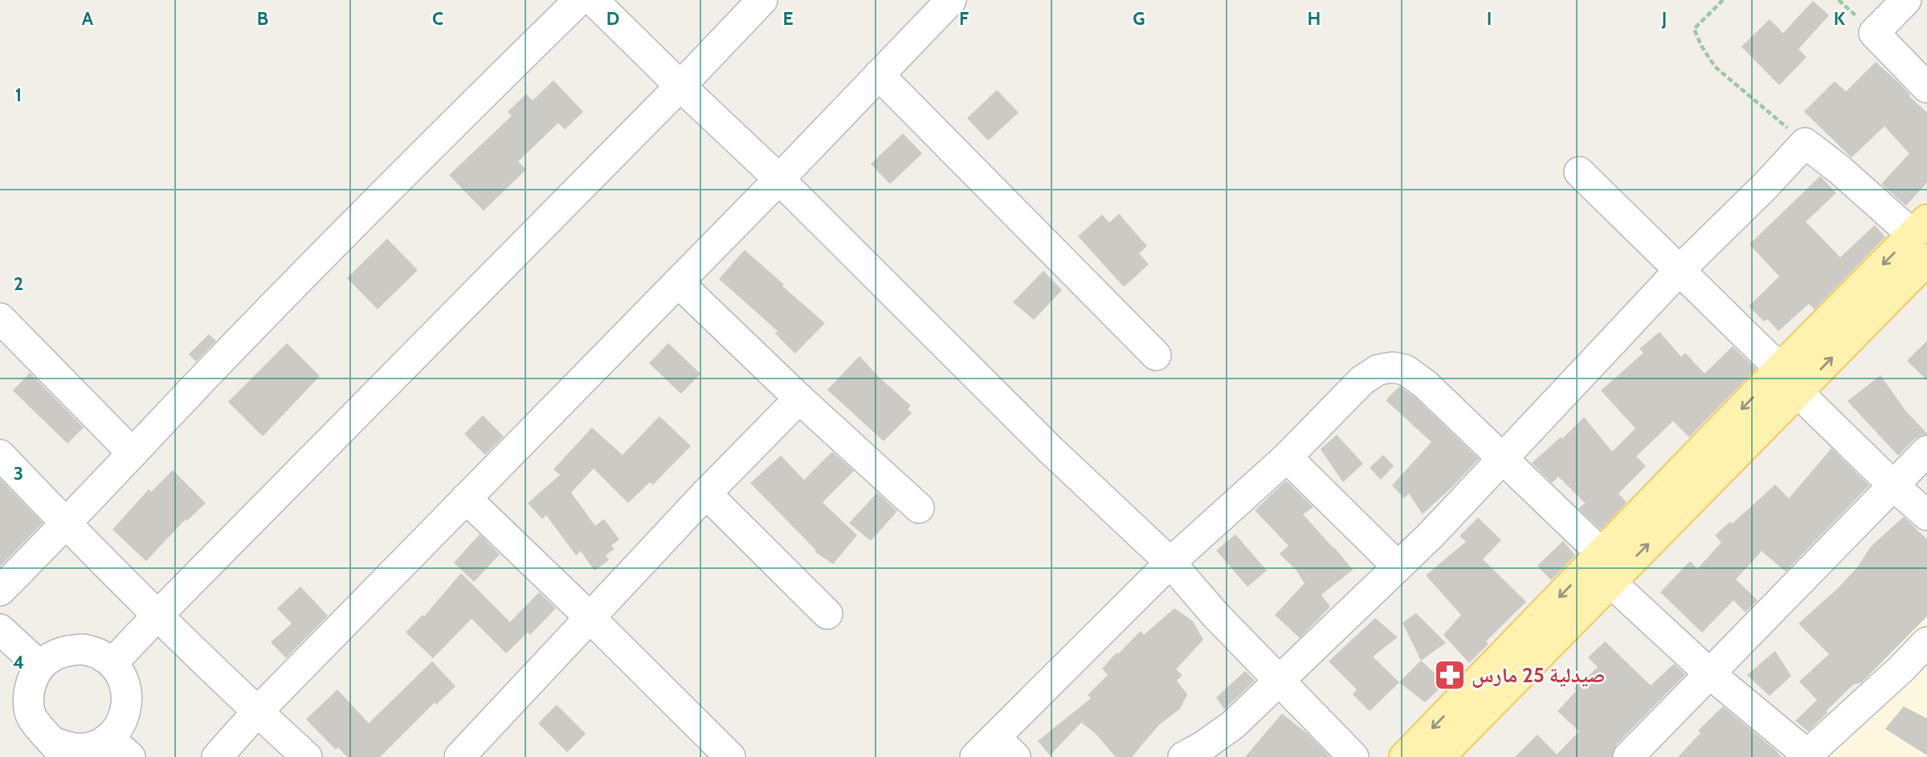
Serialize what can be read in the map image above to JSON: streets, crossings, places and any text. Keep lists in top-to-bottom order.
{
  "places": {
    "pharmacy": ["صيدلية 25 مارس"]
  },
  "grid": {
    "columns": [
      "A",
      "B",
      "C",
      "D",
      "E",
      "F",
      "G",
      "H",
      "I",
      "J",
      "K"
    ],
    "rows": [
      "1",
      "2",
      "3",
      "4"
    ]
  }
}
